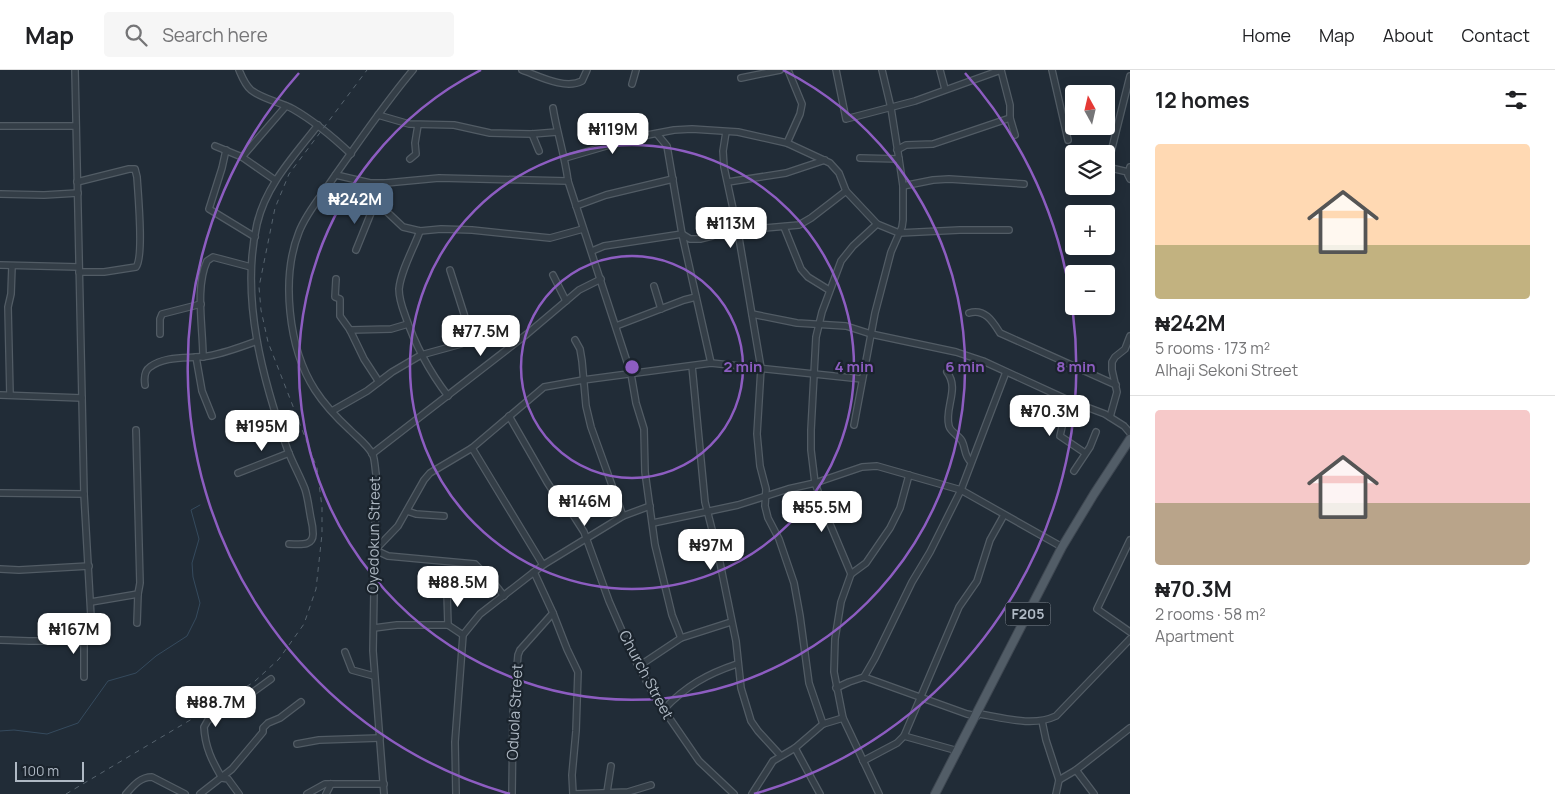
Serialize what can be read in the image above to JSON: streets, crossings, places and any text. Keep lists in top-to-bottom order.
{
  "streets": {
    "main road": ["F205"],
    "street": ["Oyedokun Street", "Church Street", "Oduola Street"]
  },
  "scale_bar": "100 m",
  "north": "top",
  "page": {
    "header": "Map",
    "search": "Search here",
    "nav": [
      "Home",
      "Map",
      "About",
      "Contact"
    ],
    "heading": "12 homes",
    "map_buttons": ["+", "−"],
    "price": [
      "₦119M",
      "₦242M",
      "₦113M",
      "₦77.5M",
      "₦70.3M",
      "₦195M",
      "₦146M",
      "₦55.5M",
      "₦97M",
      "₦88.5M",
      "₦167M",
      "₦88.7M"
    ],
    "list": [
      {
        "name": "₦242M",
        "note": "5 rooms · 173 m² · Alhaji Sekoni Street"
      },
      {
        "name": "₦70.3M",
        "note": "2 rooms · 58 m² · Apartment"
      }
    ],
    "scale": "100 m"
  },
  "rings": [
    "2 min",
    "4 min",
    "6 min",
    "8 min"
  ]
}
